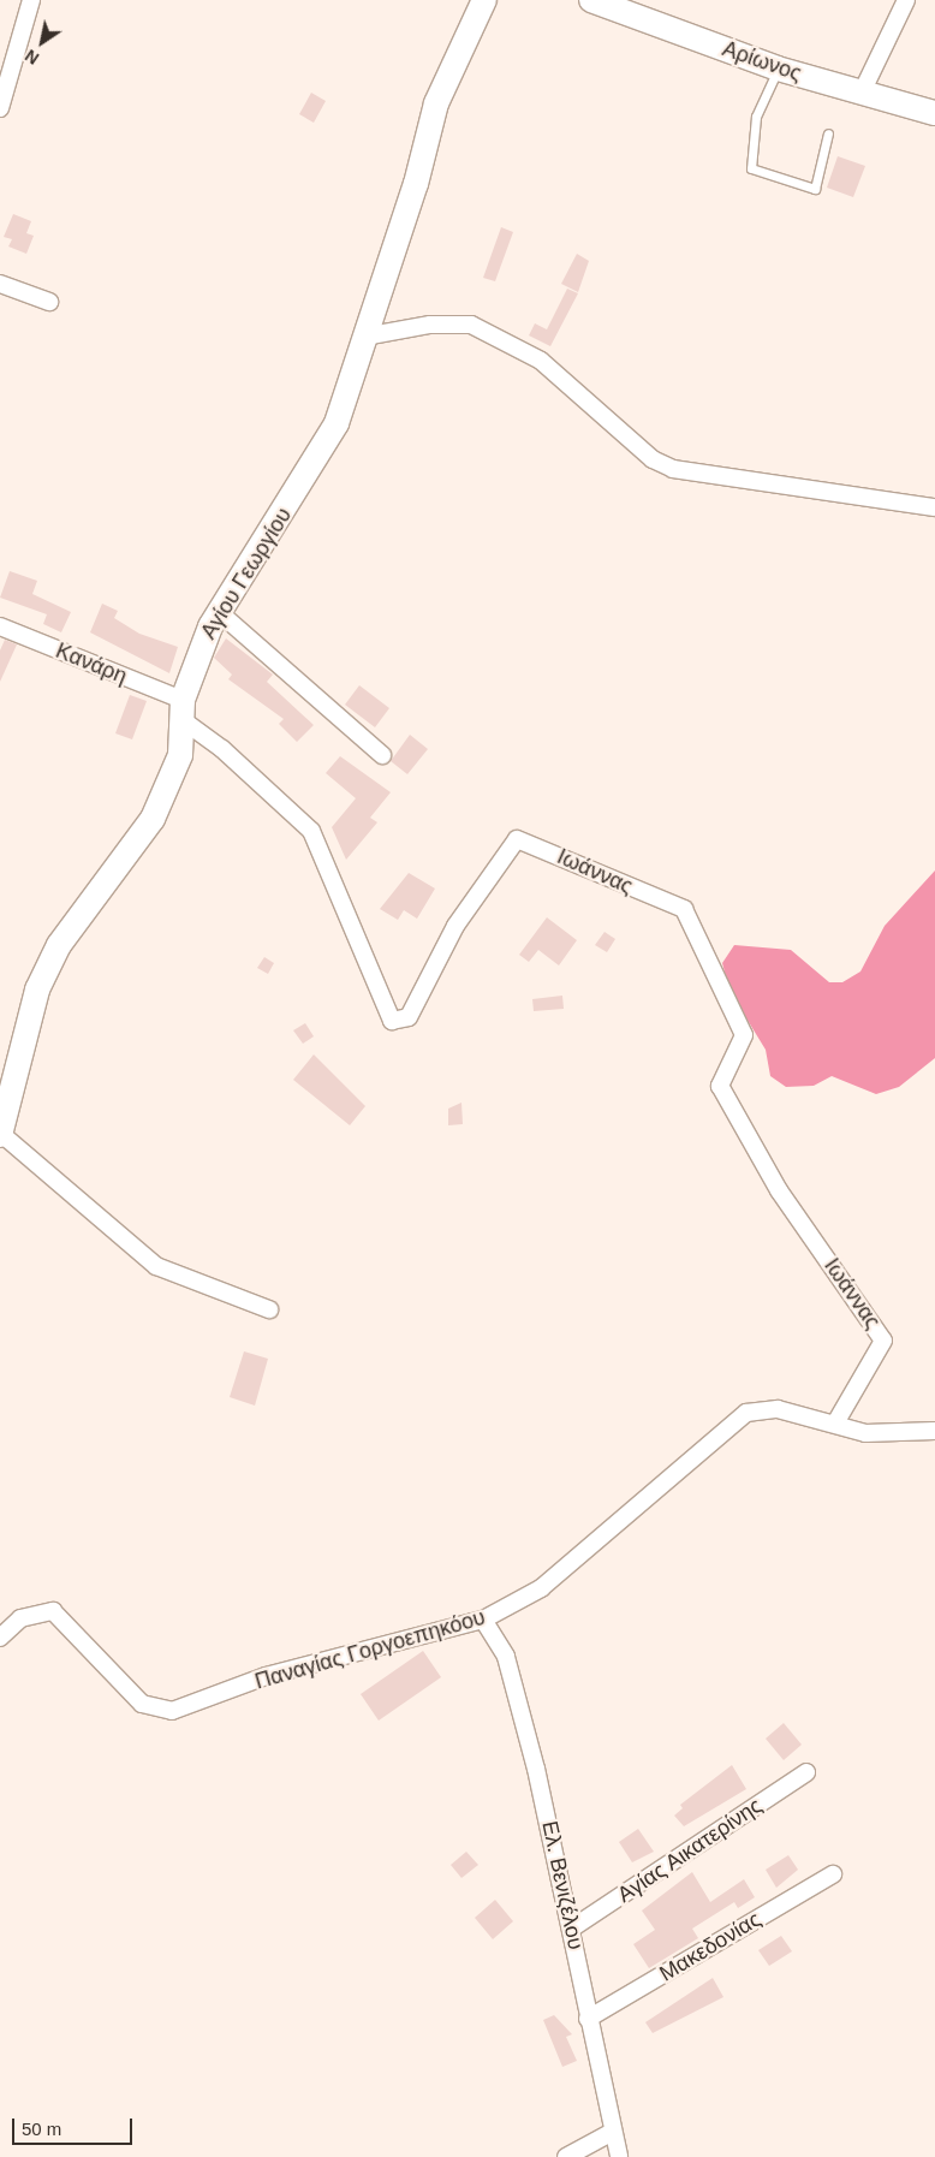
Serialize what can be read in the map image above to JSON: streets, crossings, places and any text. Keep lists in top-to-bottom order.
{
  "streets": {
    "street": [
      "Αρίωνος",
      "Αγίου Γεωργίου",
      "Κανάρη",
      "Ιωάννας",
      "Παναγίας Γοργοεπηκόου",
      "Αγίας Αικατερίνης",
      "Ελ. Βενιζέλου",
      "Μακεδονίας"
    ]
  },
  "crossings": [
    ["Αγίου Γεωργίου", "Κανάρη"],
    ["Αγίου Γεωργίου", "Ιωάννας"],
    ["Κανάρη", "Ιωάννας"],
    ["Ιωάννας", "Παναγίας Γοργοεπηκόου"],
    ["Παναγίας Γοργοεπηκόου", "Ελ. Βενιζέλου"],
    ["Αγίας Αικατερίνης", "Ελ. Βενιζέλου"],
    ["Ελ. Βενιζέλου", "Μακεδονίας"]
  ],
  "scale_bar": "50 m",
  "north": "bottom left"
}
